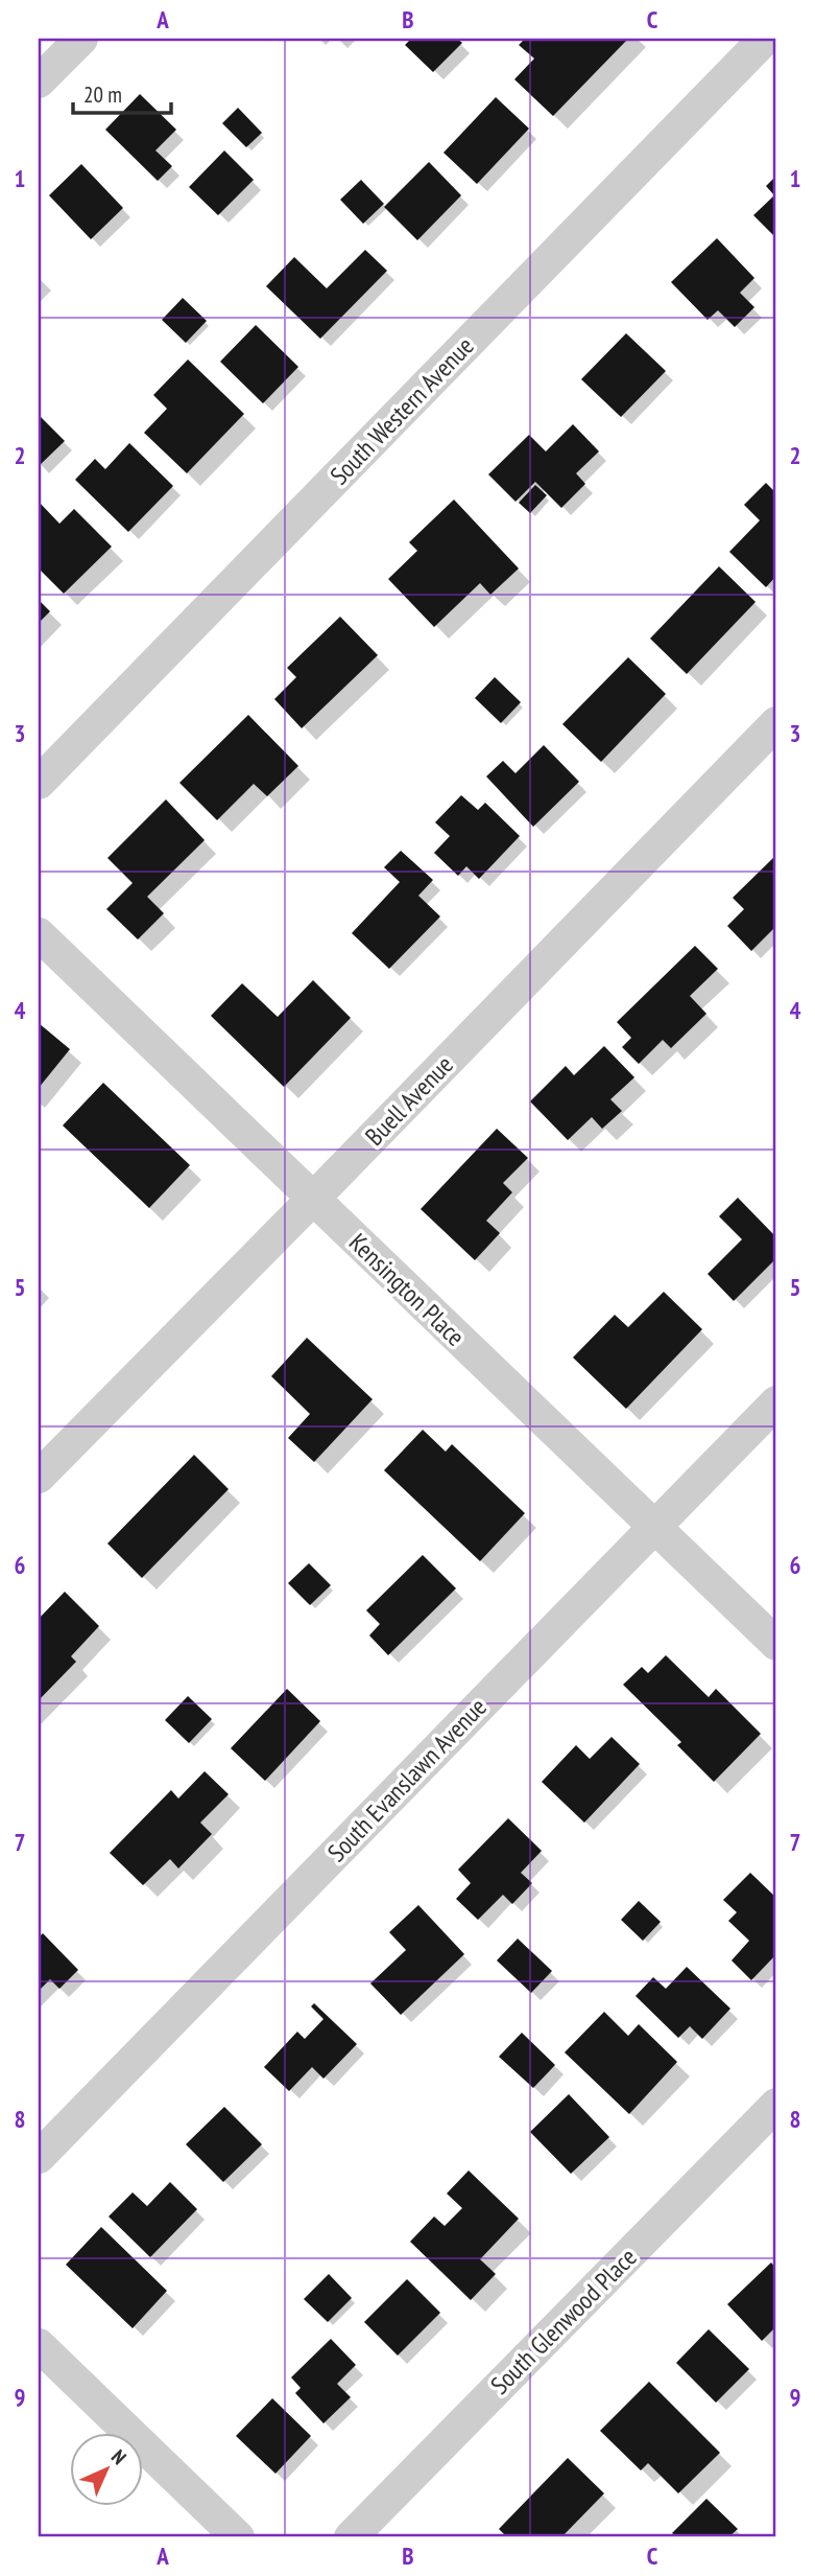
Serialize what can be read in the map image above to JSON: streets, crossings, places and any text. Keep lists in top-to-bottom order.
{
  "streets": {
    "street": [
      "South Western Avenue",
      "Buell Avenue",
      "Kensington Place",
      "South Evanslawn Avenue",
      "South Glenwood Place"
    ]
  },
  "crossings": [
    ["Buell Avenue", "Kensington Place"],
    ["Kensington Place", "South Evanslawn Avenue"]
  ],
  "scale_bar": "20 m",
  "north": "top right",
  "grid": {
    "columns": ["A", "B", "C"],
    "rows": [
      "1",
      "2",
      "3",
      "4",
      "5",
      "6",
      "7",
      "8",
      "9"
    ]
  }
}
